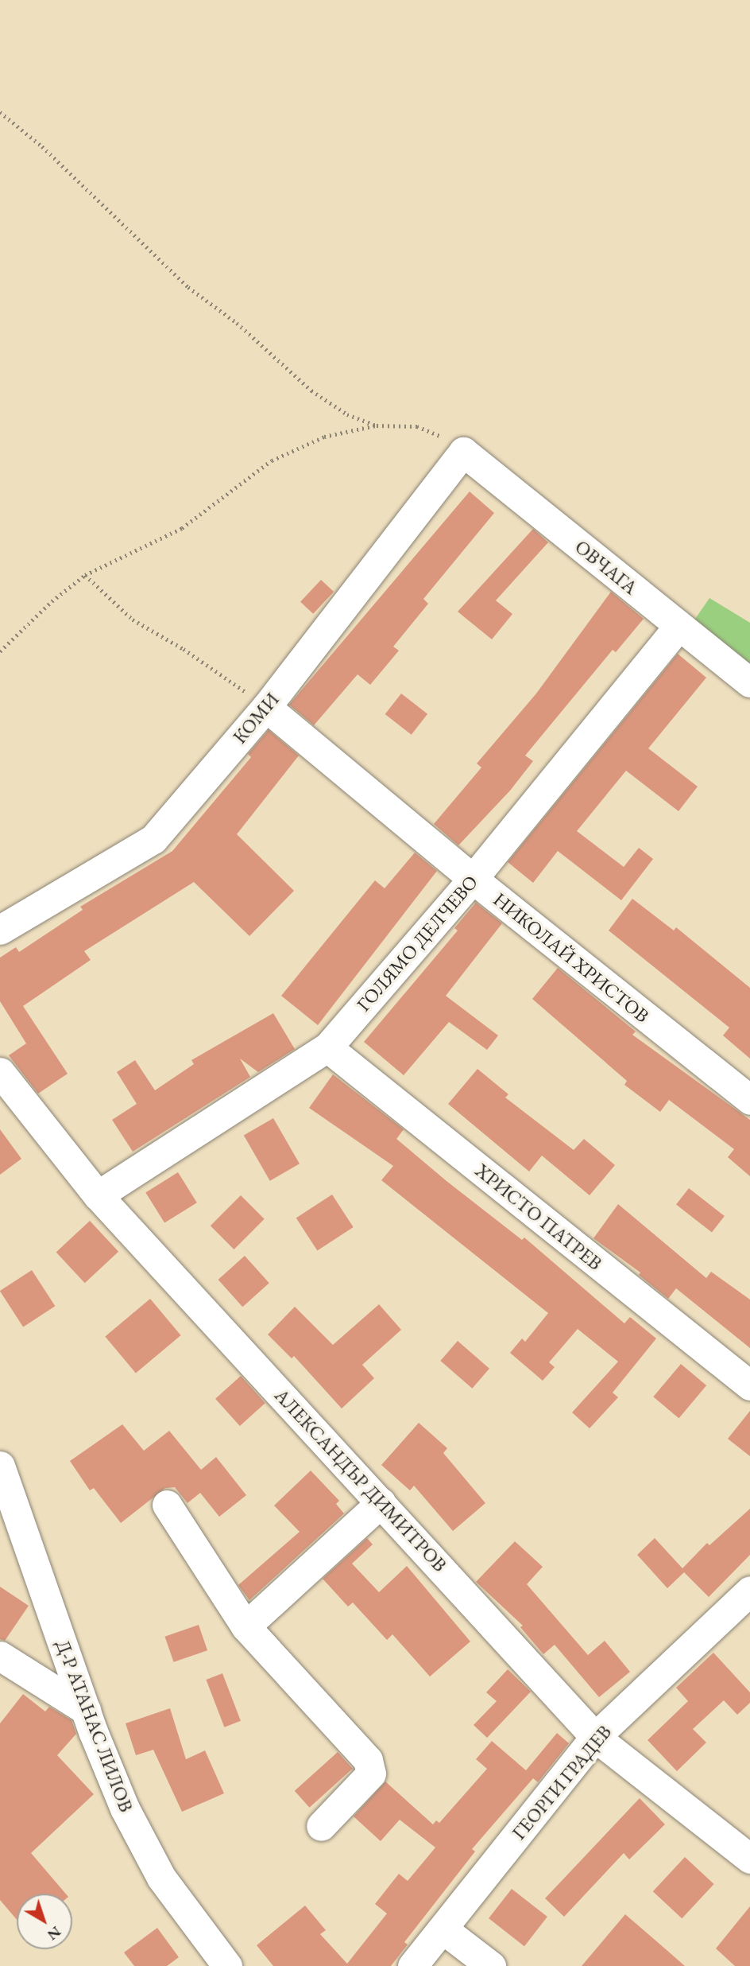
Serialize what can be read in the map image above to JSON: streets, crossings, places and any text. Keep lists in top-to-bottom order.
{
  "streets": {
    "street": [
      "ОВЧАГА",
      "КОМИ",
      "ГОЛЯМО ДЕЛЧЕВО",
      "НИКОЛАЙ ХРИСТОВ",
      "ХРИСТО ПАТРЕВ",
      "АЛЕКСАНДЪР ДИМИТРОВ",
      "Д-Р АТАНАС ЛИЛОВ",
      "ГЕОРГИ ГРАДЕВ"
    ]
  },
  "crossings": [
    ["ОВЧАГА", "КОМИ"],
    ["ОВЧАГА", "ГОЛЯМО ДЕЛЧЕВО"],
    ["КОМИ", "НИКОЛАЙ ХРИСТОВ"],
    ["ГОЛЯМО ДЕЛЧЕВО", "НИКОЛАЙ ХРИСТОВ"],
    ["ГОЛЯМО ДЕЛЧЕВО", "ХРИСТО ПАТРЕВ"],
    ["ГОЛЯМО ДЕЛЧЕВО", "АЛЕКСАНДЪР ДИМИТРОВ"],
    ["АЛЕКСАНДЪР ДИМИТРОВ", "ГЕОРГИ ГРАДЕВ"]
  ],
  "north": "bottom right"
}
